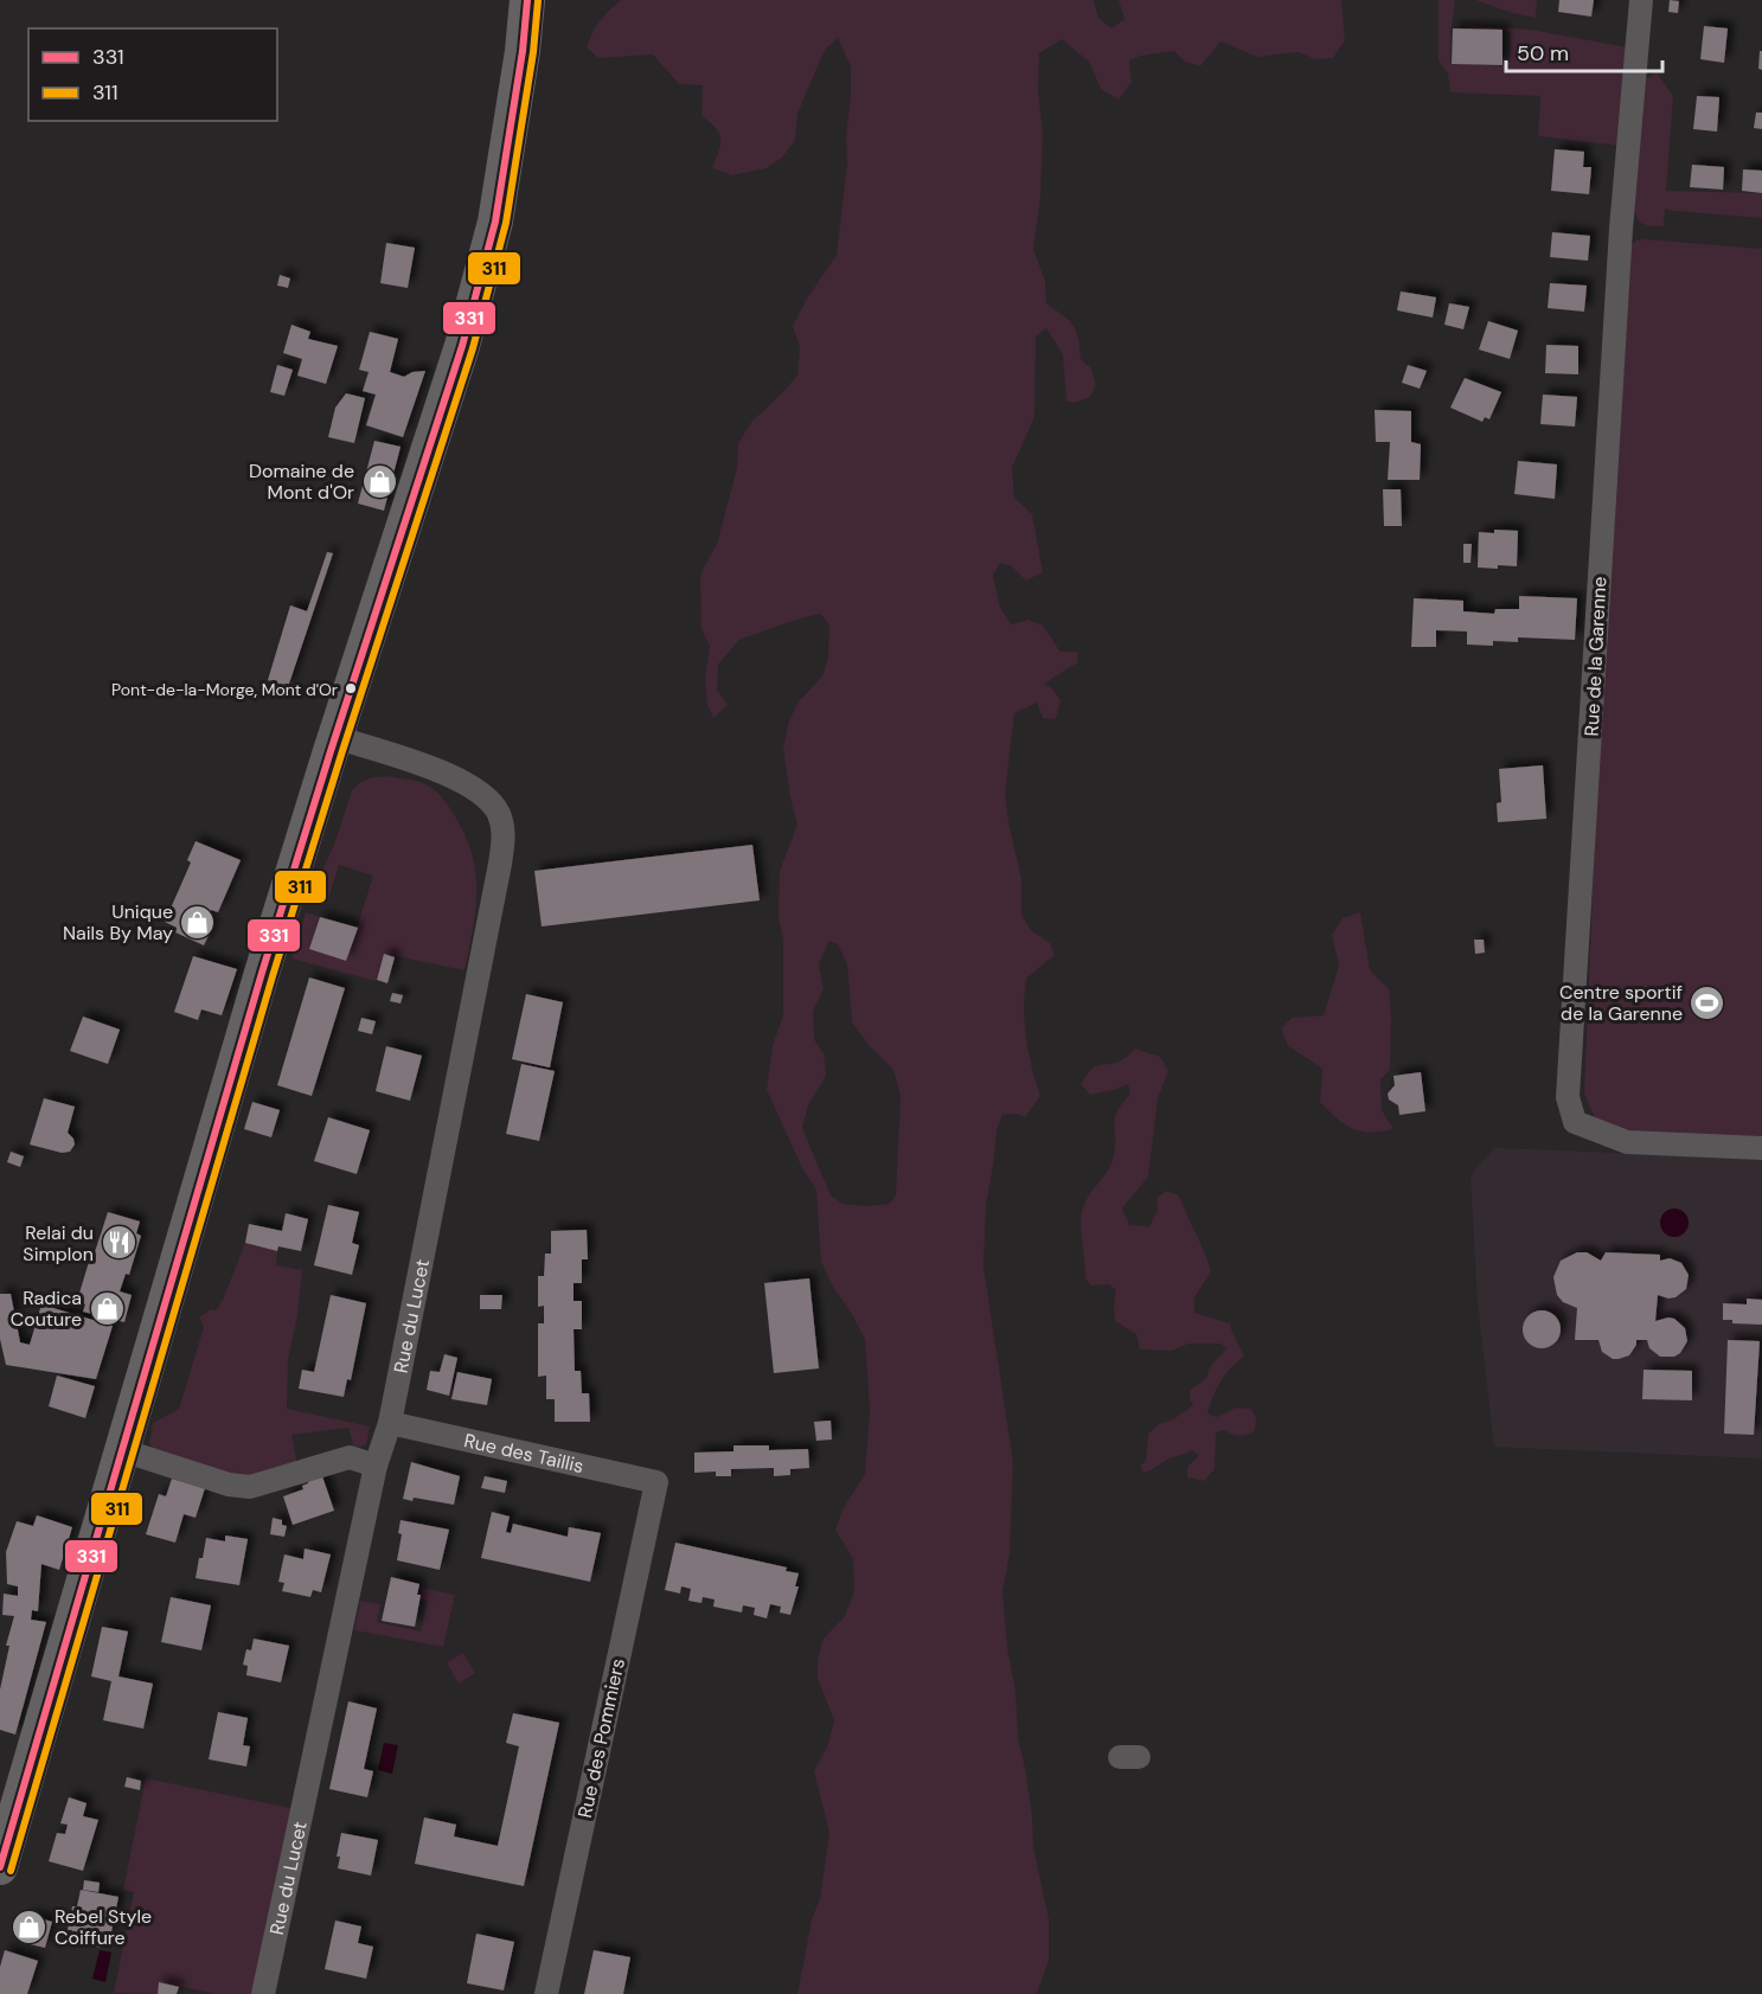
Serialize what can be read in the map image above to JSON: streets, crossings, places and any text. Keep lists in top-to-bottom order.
{
  "streets": {
    "street": [
      "Rue de la Garenne",
      "Rue du Lucet",
      "Rue des Taillis",
      "Rue des Pommiers"
    ]
  },
  "crossings": [
    ["Rue du Lucet", "Rue des Taillis"],
    ["Rue des Taillis", "Rue des Pommiers"]
  ],
  "places": {
    "shop": [
      "Domaine de Mont d'Or",
      "Unique Nails By May",
      "Radica Couture",
      "Rebel Style Coiffure"
    ],
    "other": ["Pont-de-la-Morge, Mont d'Or"],
    "sports": ["Centre sportif de la Garenne"],
    "restaurant": ["Relai du Simplon"]
  },
  "lines": ["transit line 331", "transit line 311"],
  "legend": ["331", "311"],
  "scale_bar": "50 m"
}
